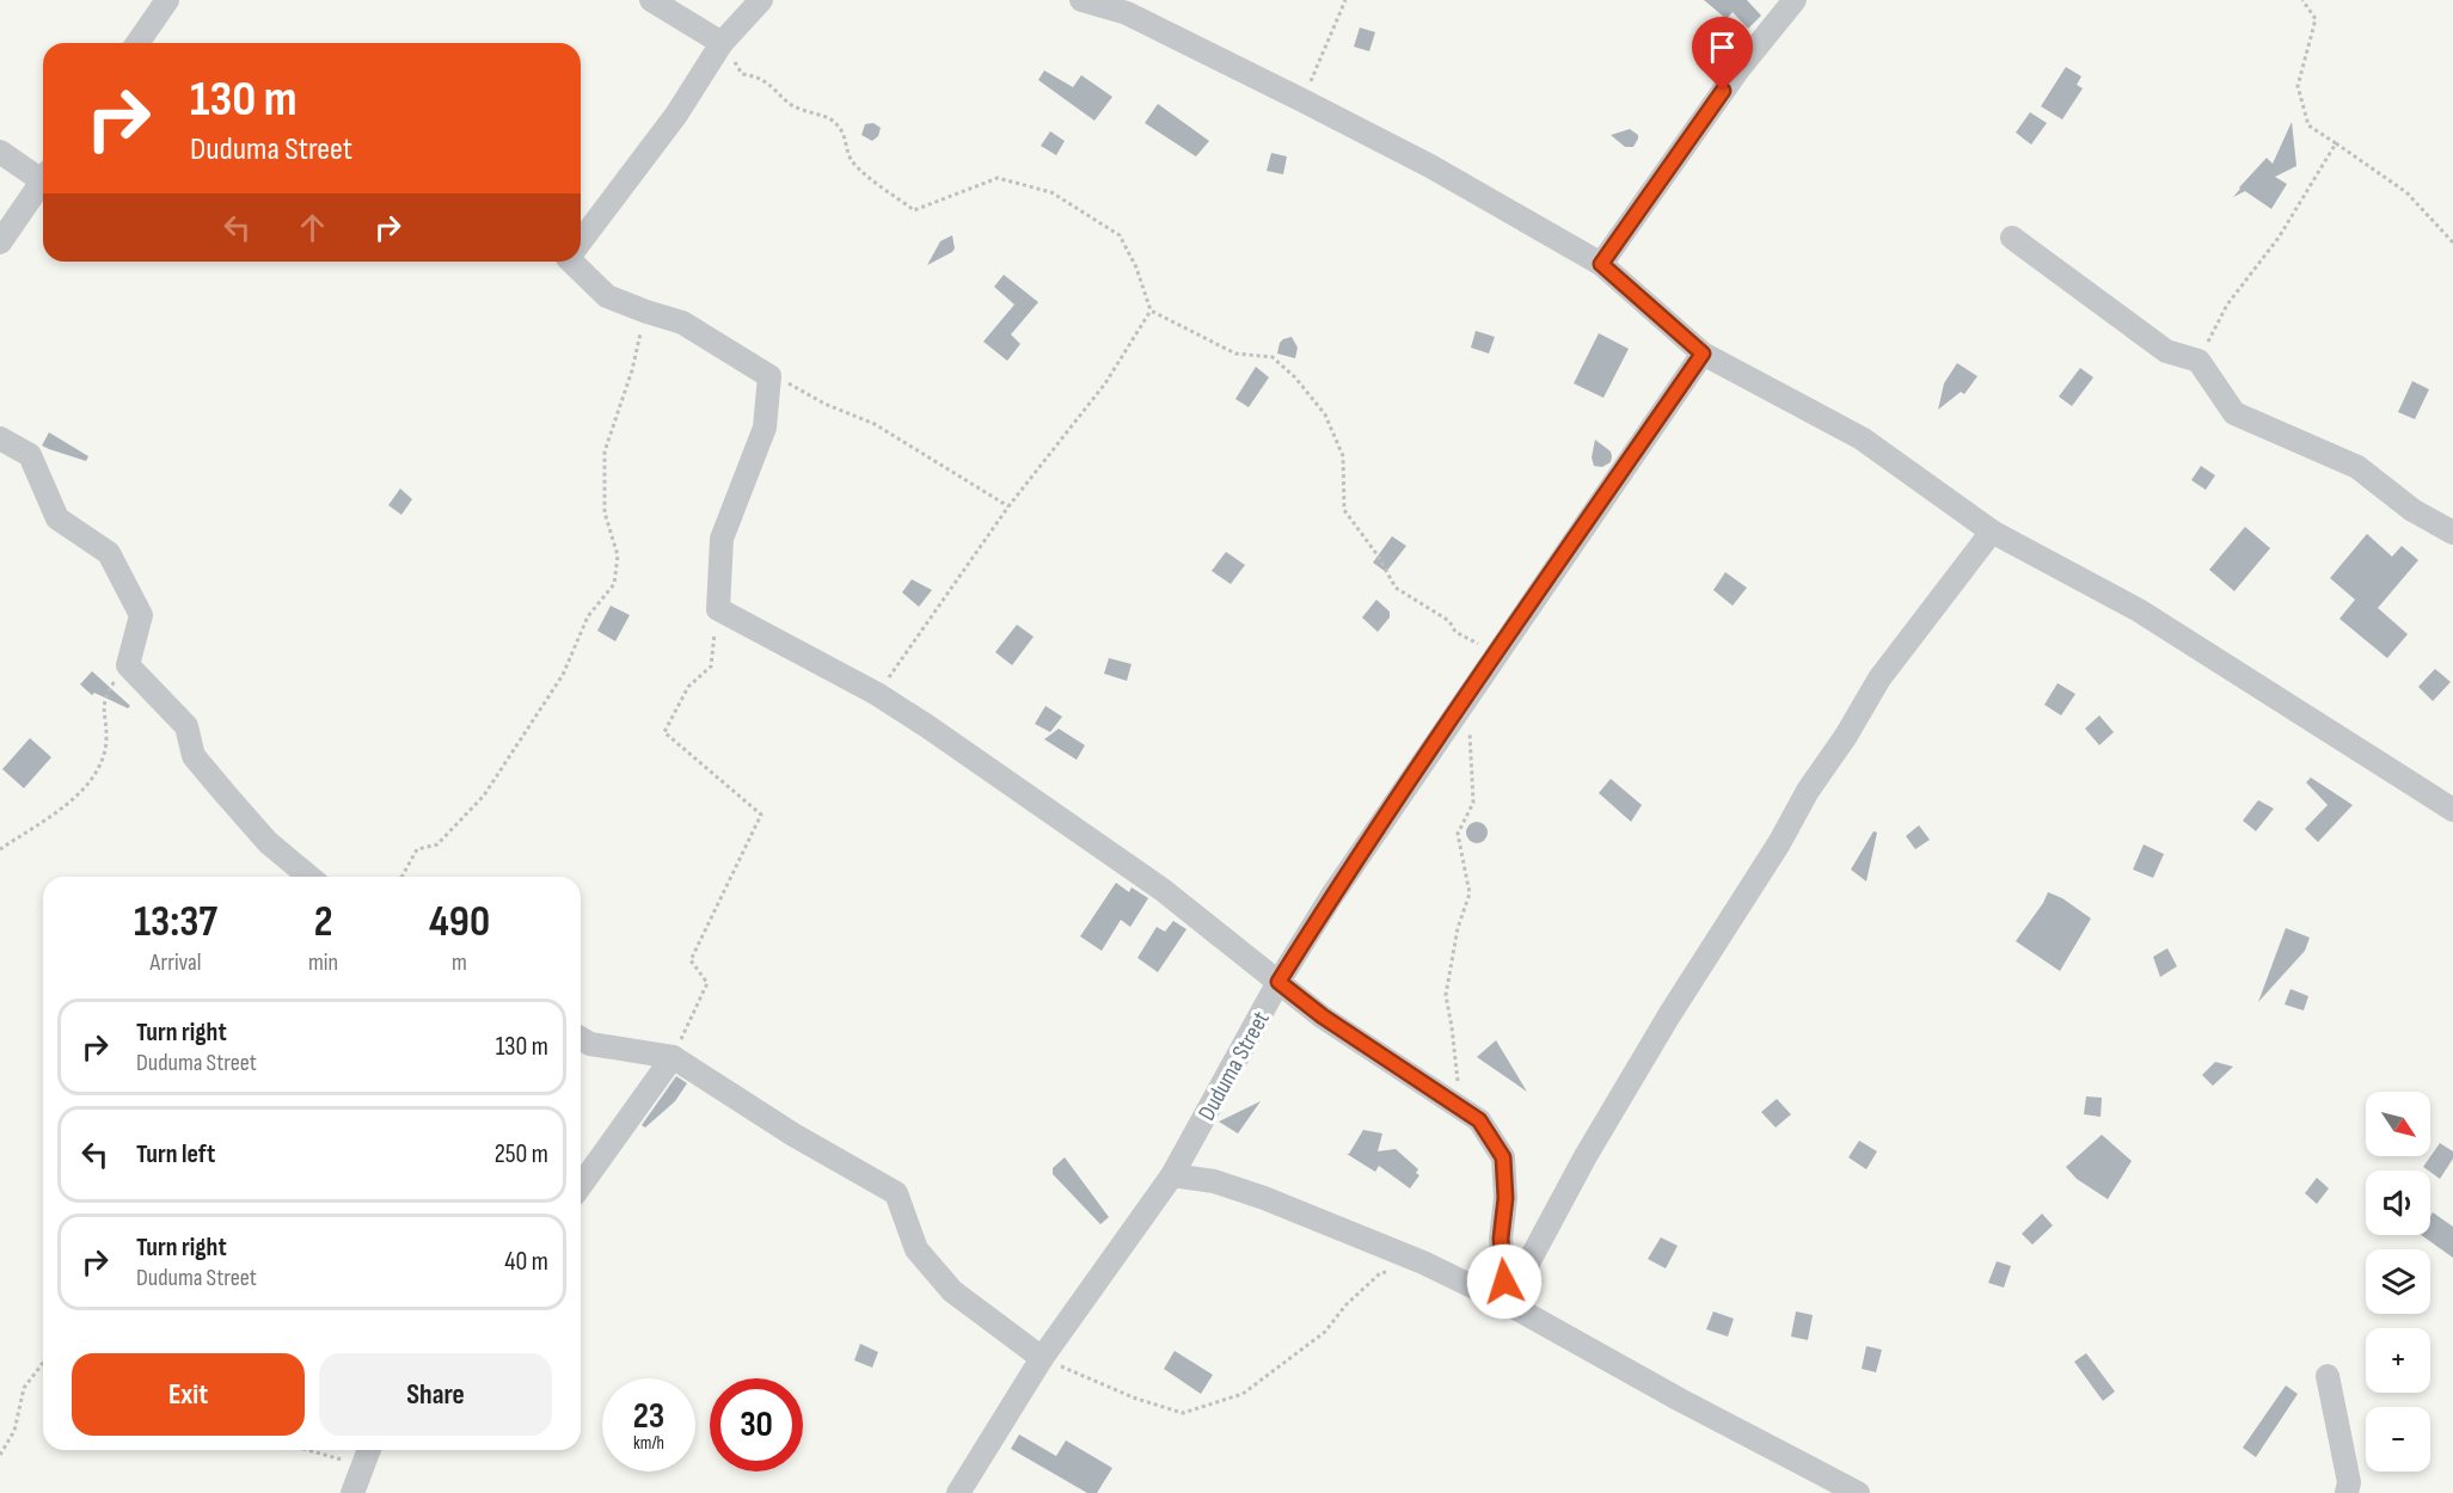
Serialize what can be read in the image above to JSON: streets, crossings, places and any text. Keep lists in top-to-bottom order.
{
  "streets": {
    "street": ["Duduma Street"]
  },
  "north": "bottom right",
  "page": {
    "turn": ["130 m", "Duduma Street"],
    "eta": [
      "13:37",
      "Arrival",
      "2",
      "min",
      "490",
      "m"
    ],
    "list": [
      {
        "name": "Turn right",
        "note": "Duduma Street",
        "value": "130 m"
      },
      {
        "name": "Turn left",
        "value": "250 m"
      },
      {
        "name": "Turn right",
        "note": "Duduma Street",
        "value": "40 m"
      }
    ],
    "map_buttons": ["+", "−"],
    "buttons": ["Exit", "Share"],
    "speed": "23 km/h",
    "limit": "30"
  }
}
